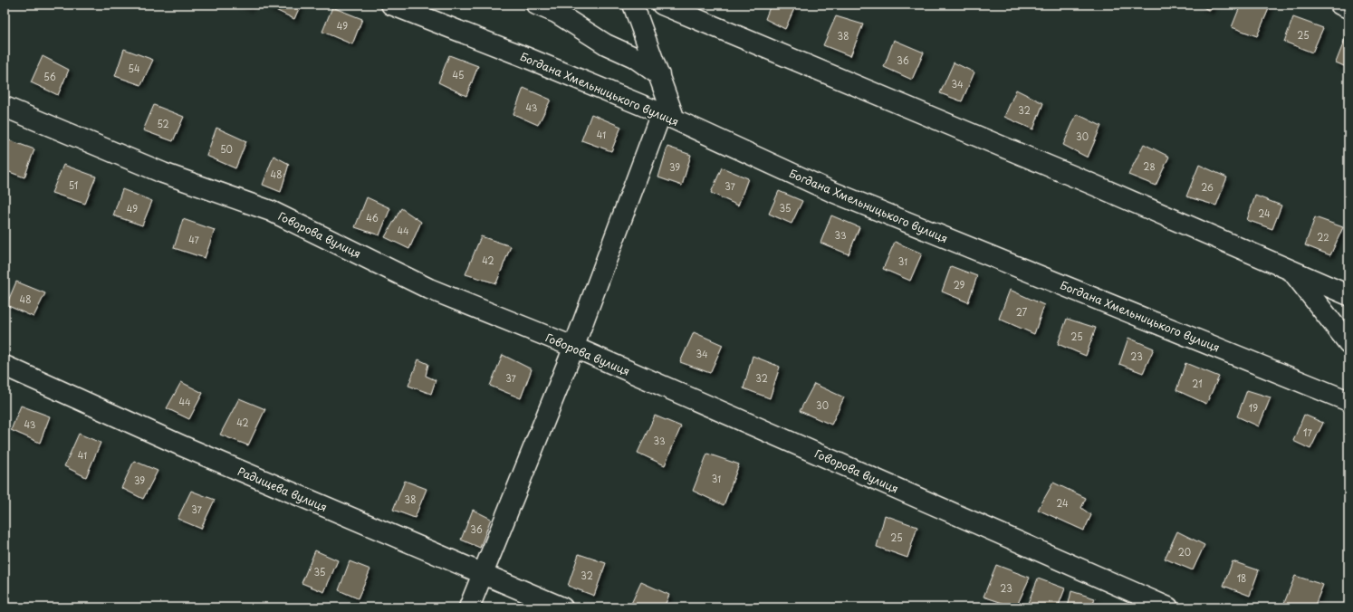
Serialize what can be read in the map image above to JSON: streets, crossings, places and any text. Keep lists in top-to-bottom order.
{
  "streets": {
    "street": ["Богдана Хмельницького вулиця", "Говорова вулиця", "Радищева вулиця"]
  },
  "house_numbers": [
    "49",
    "25",
    "38",
    "36",
    "54",
    "45",
    "56",
    "34",
    "43",
    "32",
    "52",
    "41",
    "30",
    "50",
    "28",
    "39",
    "48",
    "51",
    "37",
    "26",
    "35",
    "49",
    "24",
    "46",
    "44",
    "33",
    "22",
    "47",
    "42",
    "31",
    "29",
    "48",
    "27",
    "25",
    "34",
    "23",
    "37",
    "32",
    "21",
    "44",
    "30",
    "19",
    "42",
    "43",
    "17",
    "33",
    "41",
    "31",
    "39",
    "38",
    "24",
    "37",
    "36",
    "25",
    "20",
    "35",
    "32",
    "18",
    "23"
  ]
}
